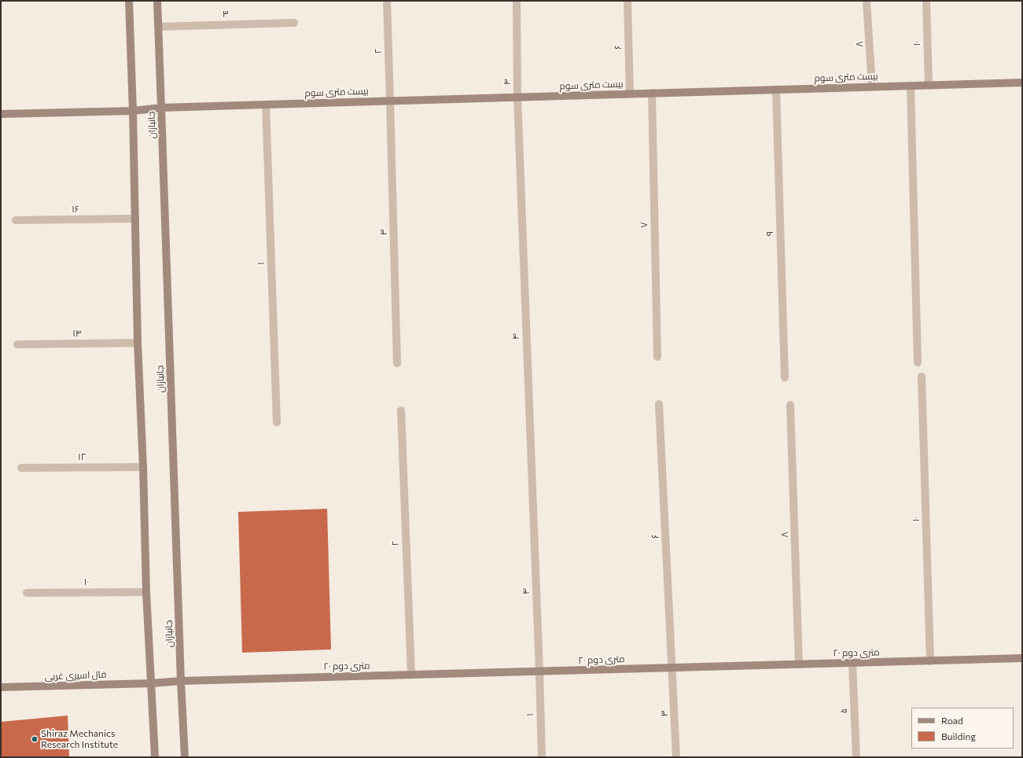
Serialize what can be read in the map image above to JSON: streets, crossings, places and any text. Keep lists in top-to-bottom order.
{
  "streets": {
    "street": [
      "۳",
      "۱۰",
      "۸",
      "۶",
      "۲",
      "بیست متری سوم",
      "۴",
      "جانبازان",
      "۱۶",
      "۷",
      "۹",
      "۱",
      "۱۴",
      "۱۲",
      "۲۰ متری دوم",
      "فال اسیری غربی",
      "۵"
    ]
  },
  "crossings": [
    ["۳", "۶"],
    ["۳", "۲"],
    ["۳", "بیست متری سوم"],
    ["۳", "جانبازان"],
    ["۳", "۲۰ متری دوم"],
    ["۱۰", "بیست متری سوم"],
    ["۱۰", "جانبازان"],
    ["۱۰", "۲۰ متری دوم"],
    ["۸", "بیست متری سوم"],
    ["۸", "۲۰ متری دوم"],
    ["۶", "بیست متری سوم"],
    ["۶", "۲۰ متری دوم"],
    ["۲", "بیست متری سوم"],
    ["۲", "۲۰ متری دوم"],
    ["بیست متری سوم", "۴"],
    ["بیست متری سوم", "جانبازان"],
    ["بیست متری سوم", "۷"],
    ["بیست متری سوم", "۹"],
    ["بیست متری سوم", "۱"],
    ["۴", "۱"],
    ["۴", "۲۰ متری دوم"],
    ["جانبازان", "۱۶"],
    ["جانبازان", "۱۴"],
    ["جانبازان", "۱۲"],
    ["جانبازان", "۲۰ متری دوم"],
    ["جانبازان", "فال اسیری غربی"],
    ["۱", "۲۰ متری دوم"],
    ["۲۰ متری دوم", "فال اسیری غربی"],
    ["۲۰ متری دوم", "۵"]
  ],
  "places": ["Shiraz Mechanics Research Institute"],
  "legend": ["Road", "Building"]
}
